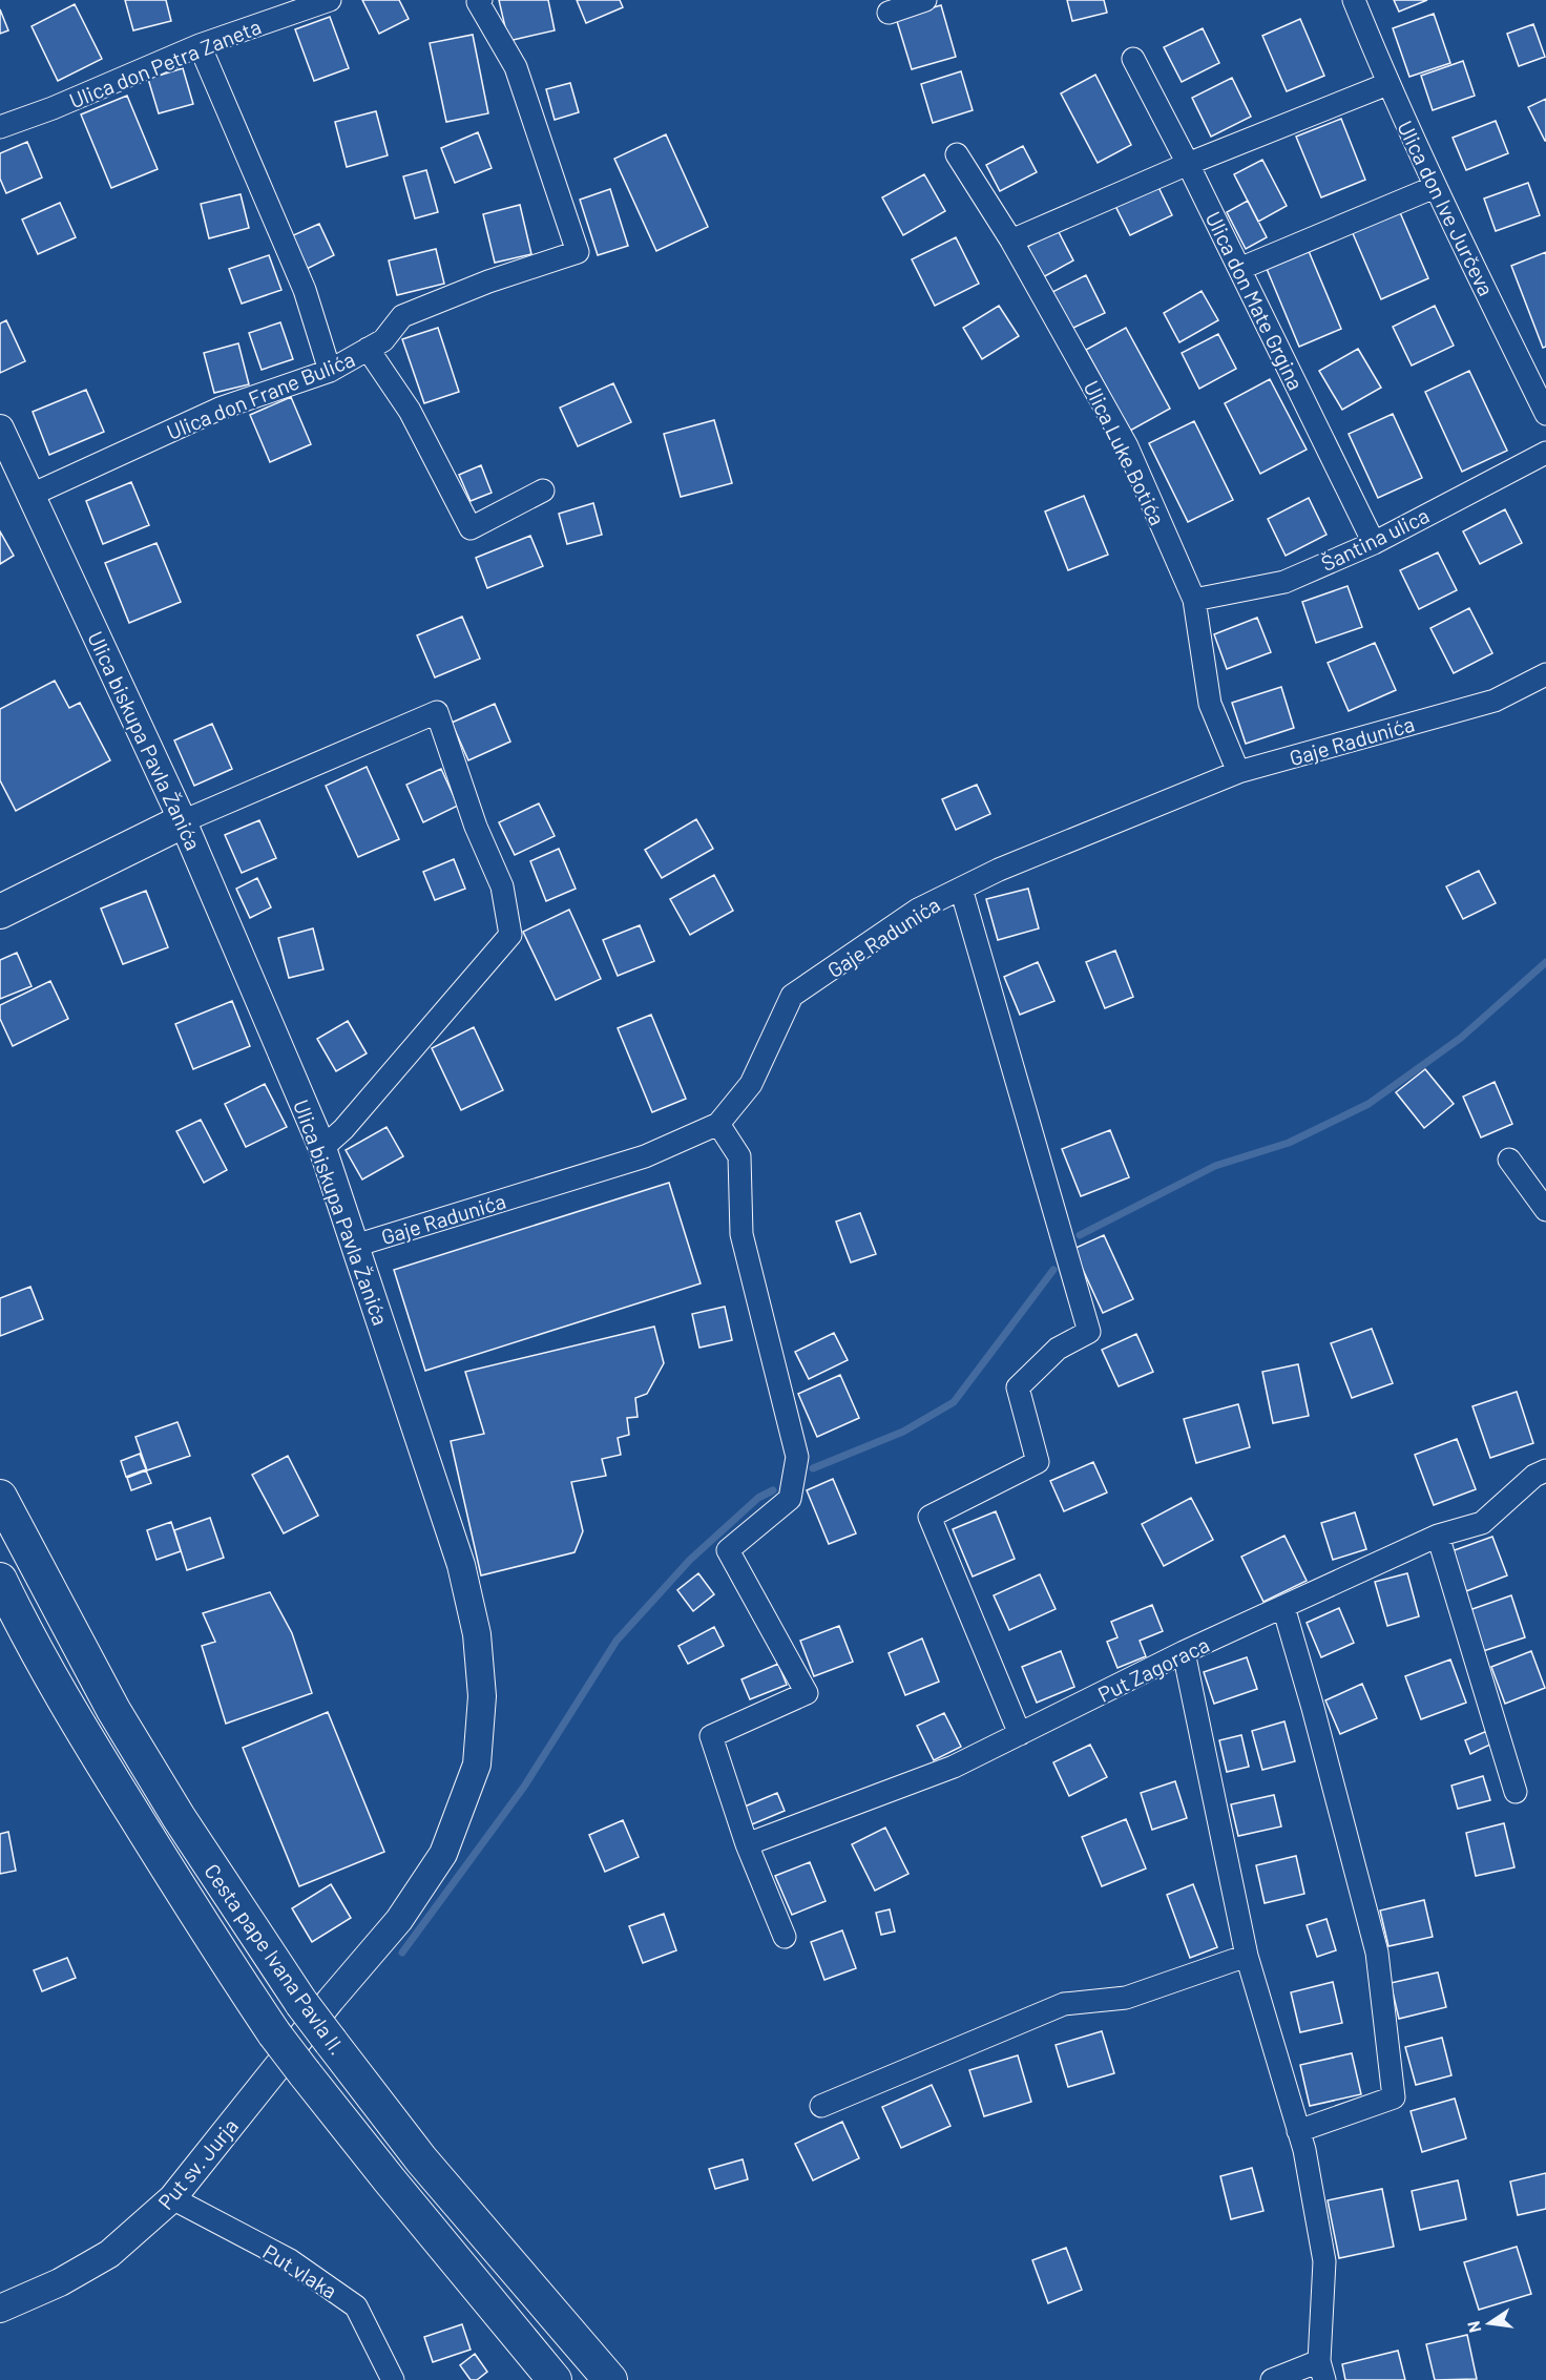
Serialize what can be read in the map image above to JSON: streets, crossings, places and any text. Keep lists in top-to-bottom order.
{
  "streets": {
    "main road": ["Cesta pape Ivana Pavla II."],
    "street": [
      "Ulica don Petra Zaneta",
      "Ulica don Ive Jurčeva",
      "Ulica don Mate Grgina",
      "Ulica don Frane Bulića",
      "Ulica Luke Botića",
      "Šantina ulica",
      "Ulica biskupa Pavla Žanića",
      "Gaje Radunića",
      "Put Zagoraca",
      "Put sv. Jurja",
      "Put vlaka"
    ]
  },
  "crossings": [
    ["Ulica don Mate Grgina", "Šantina ulica"],
    ["Ulica don Frane Bulića", "Ulica biskupa Pavla Žanića"],
    ["Ulica Luke Botića", "Šantina ulica"],
    ["Ulica Luke Botića", "Gaje Radunića"],
    ["Ulica biskupa Pavla Žanića", "Gaje Radunića"],
    ["Ulica biskupa Pavla Žanića", "Cesta pape Ivana Pavla II."],
    ["Ulica biskupa Pavla Žanića", "Put sv. Jurja"],
    ["Cesta pape Ivana Pavla II.", "Put sv. Jurja"],
    ["Put sv. Jurja", "Put vlaka"]
  ],
  "north": "left"
}
